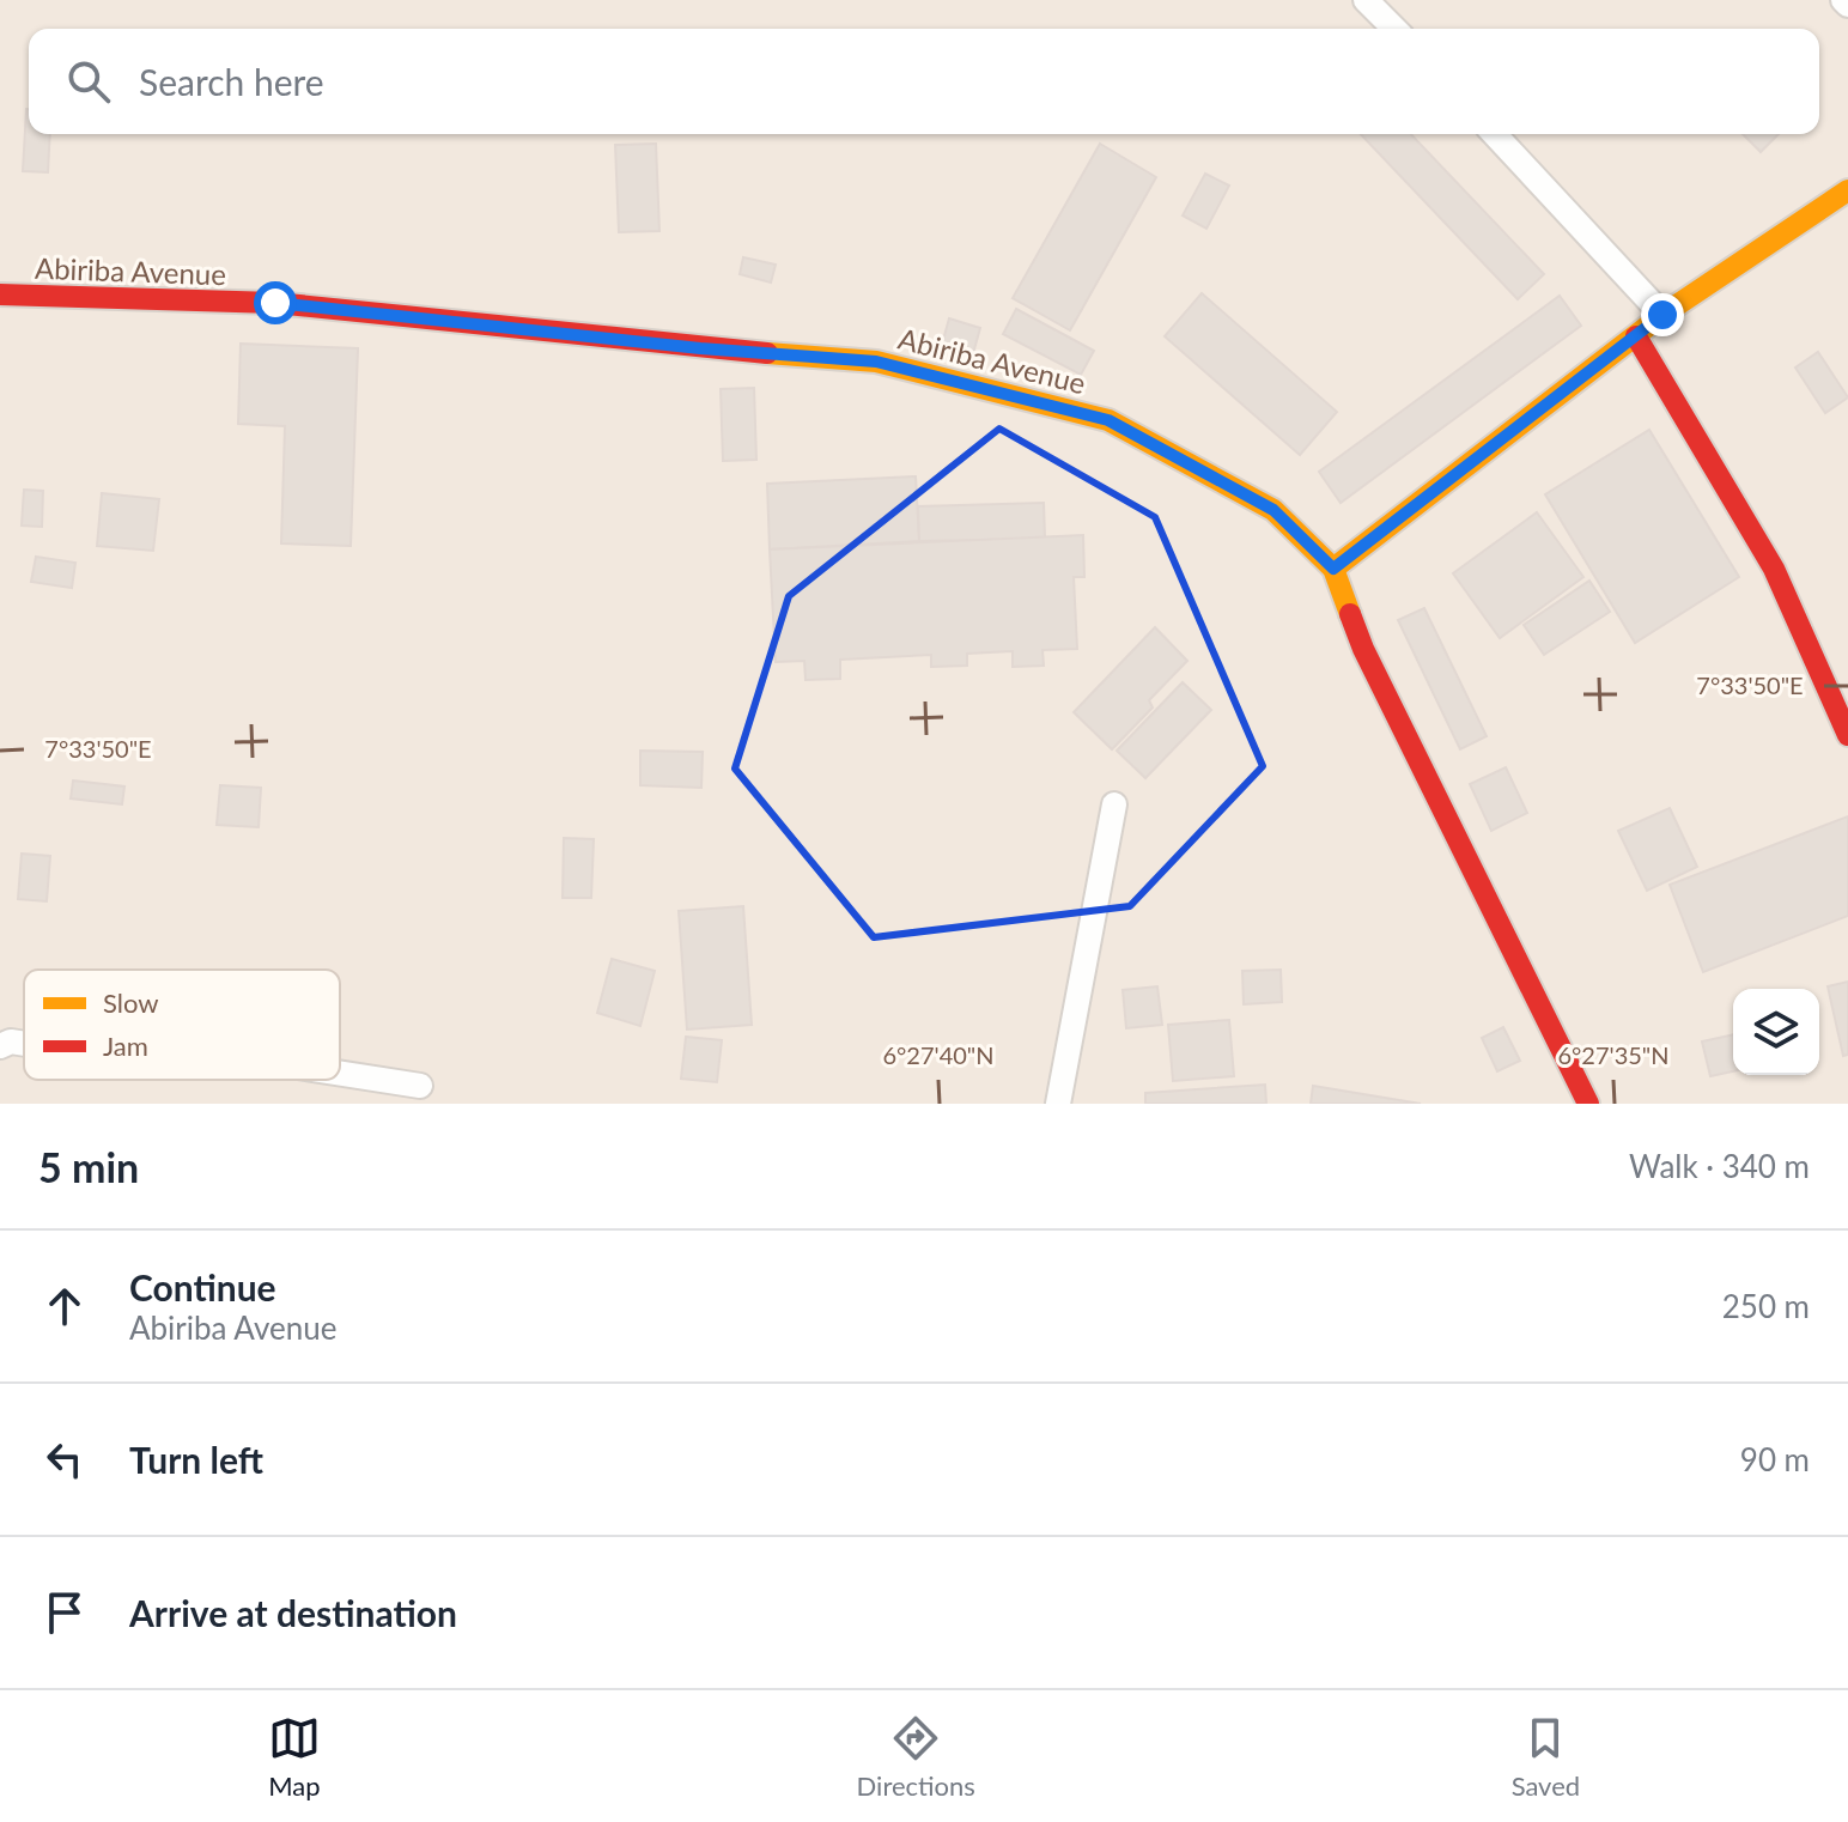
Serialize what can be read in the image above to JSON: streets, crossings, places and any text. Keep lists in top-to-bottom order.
{
  "streets": {
    "street": ["Abiriba Avenue"]
  },
  "legend": ["Slow", "Jam"],
  "page": {
    "search": "Search here",
    "heading": ["5 min", "Walk · 340 m"],
    "list": [
      ["Continue", "Abiriba Avenue", "250 m"],
      ["Turn left", "90 m"],
      "Arrive at destination"
    ],
    "nav": ["Map", "Directions", "Saved"]
  },
  "coordinates": ["7°33'50\"E", "6°27'40\"N", "6°27'35\"N"]
}
